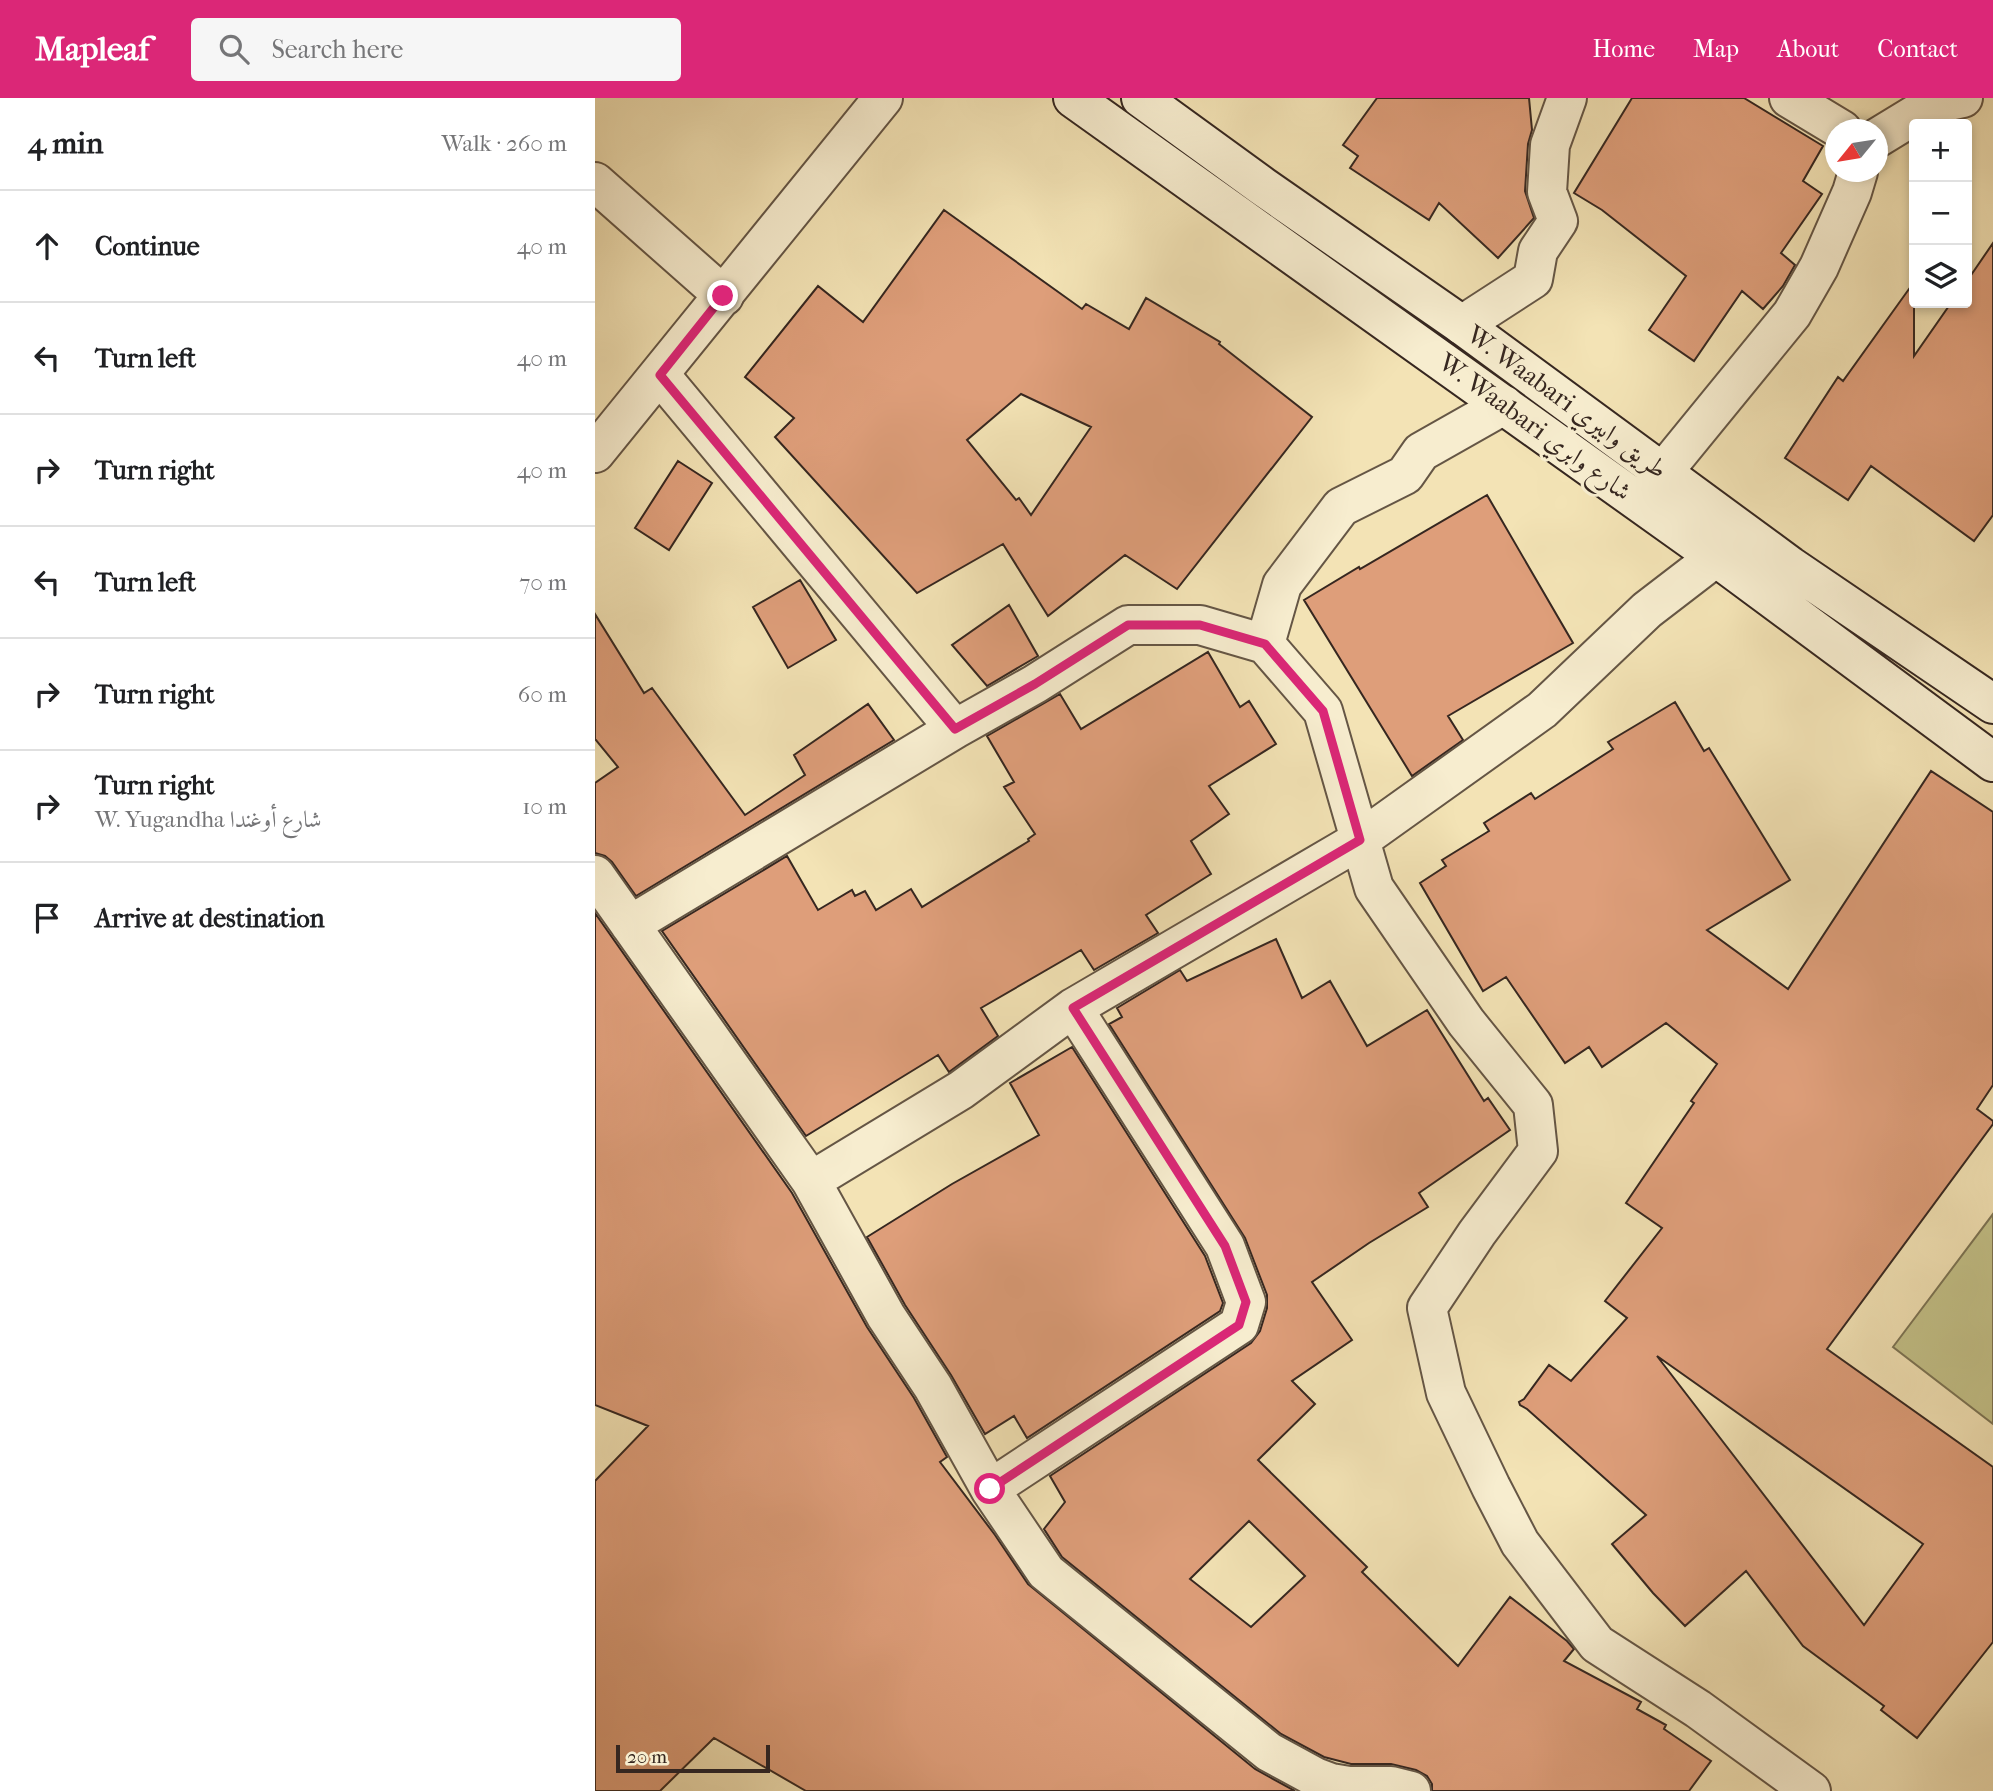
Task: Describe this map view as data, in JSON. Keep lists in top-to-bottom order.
{
  "streets": {
    "street": ["W. Waabari طريق وابيري", "W. Waabari شارع وابري"]
  },
  "scale_bar": "20 m",
  "north": "bottom left",
  "page": {
    "header": "Mapleaf",
    "search": "Search here",
    "nav": [
      "Home",
      "Map",
      "About",
      "Contact"
    ],
    "heading": ["4 min", "Walk · 260 m"],
    "map_buttons": ["+", "−"],
    "list": [
      ["Continue", "40 m"],
      ["Turn left", "40 m"],
      ["Turn right", "40 m"],
      ["Turn left", "70 m"],
      ["Turn right", "60 m"],
      ["Turn right", "W. Yugandha شارع أوغندا", "10 m"],
      "Arrive at destination"
    ],
    "scale": "20 m"
  }
}
